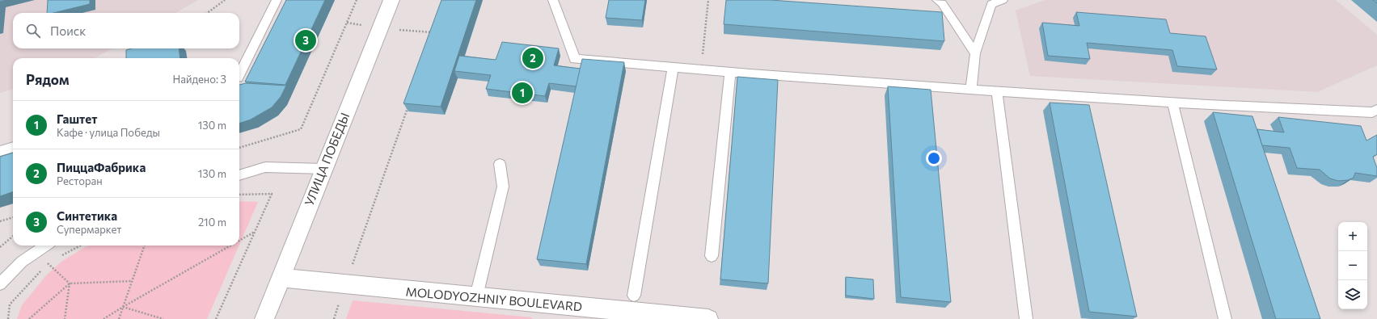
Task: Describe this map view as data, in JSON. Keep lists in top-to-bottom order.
{
  "streets": {
    "main road": ["УЛИЦА ПОБЕДЫ", "MOLODYOZHNIY BOULEVARD"]
  },
  "crossings": [
    ["УЛИЦА ПОБЕДЫ", "MOLODYOZHNIY BOULEVARD"]
  ],
  "page": {
    "search": "Поиск",
    "pins": ["3", "2", "1"],
    "heading": ["Рядом", "Найдено: 3"],
    "list": [
      {
        "mark": "1",
        "name": "Гаштет",
        "note": "Кафе · улица Победы",
        "value": "130 m"
      },
      {
        "mark": "2",
        "name": "ПиццаФабрика",
        "note": "Ресторан",
        "value": "130 m"
      },
      {
        "mark": "3",
        "name": "Синтетика",
        "note": "Супермаркет",
        "value": "210 m"
      }
    ],
    "map_buttons": ["+", "−"]
  }
}
